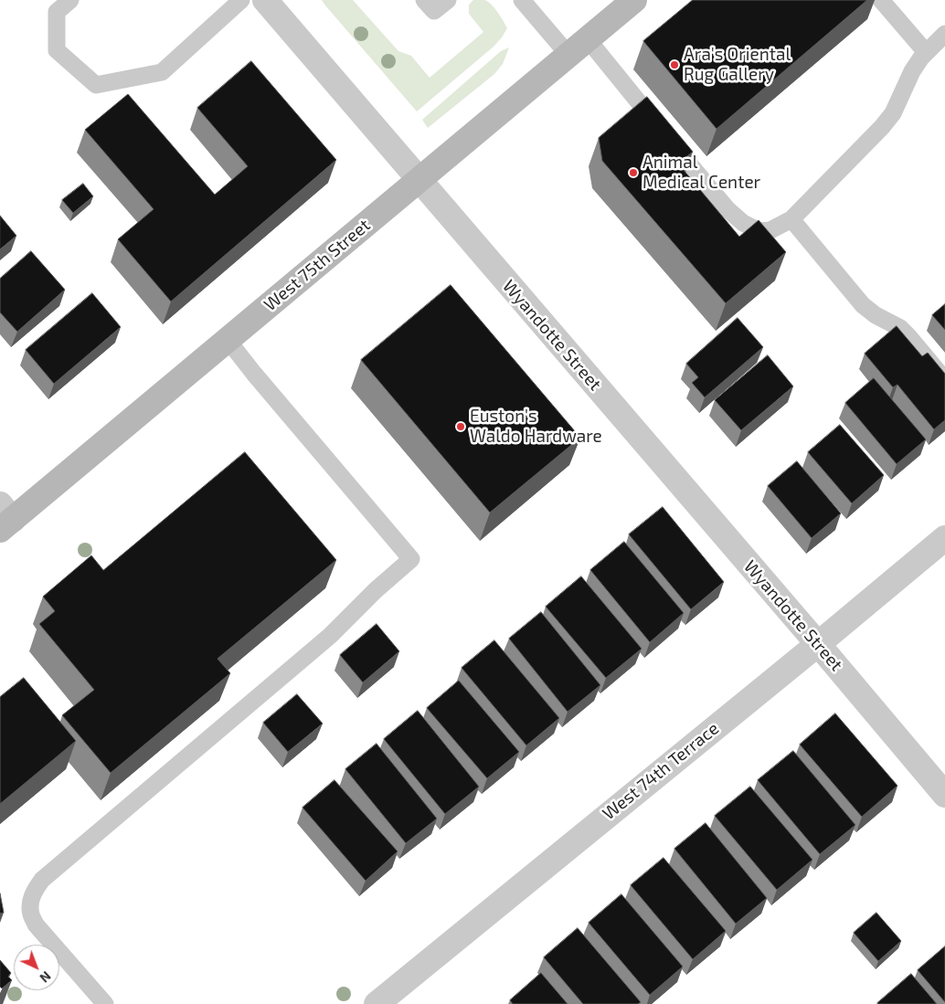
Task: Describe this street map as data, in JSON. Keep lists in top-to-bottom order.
{
  "streets": {
    "main road": ["West 75th Street"],
    "street": ["Wyandotte Street", "West 74th Terrace"]
  },
  "crossings": [
    ["West 75th Street", "Wyandotte Street"],
    ["Wyandotte Street", "West 74th Terrace"]
  ],
  "places": ["Ara's Oriental Rug Gallery", "Animal Medical Center", "Euston's Waldo Hardware"],
  "north": "bottom right"
}
